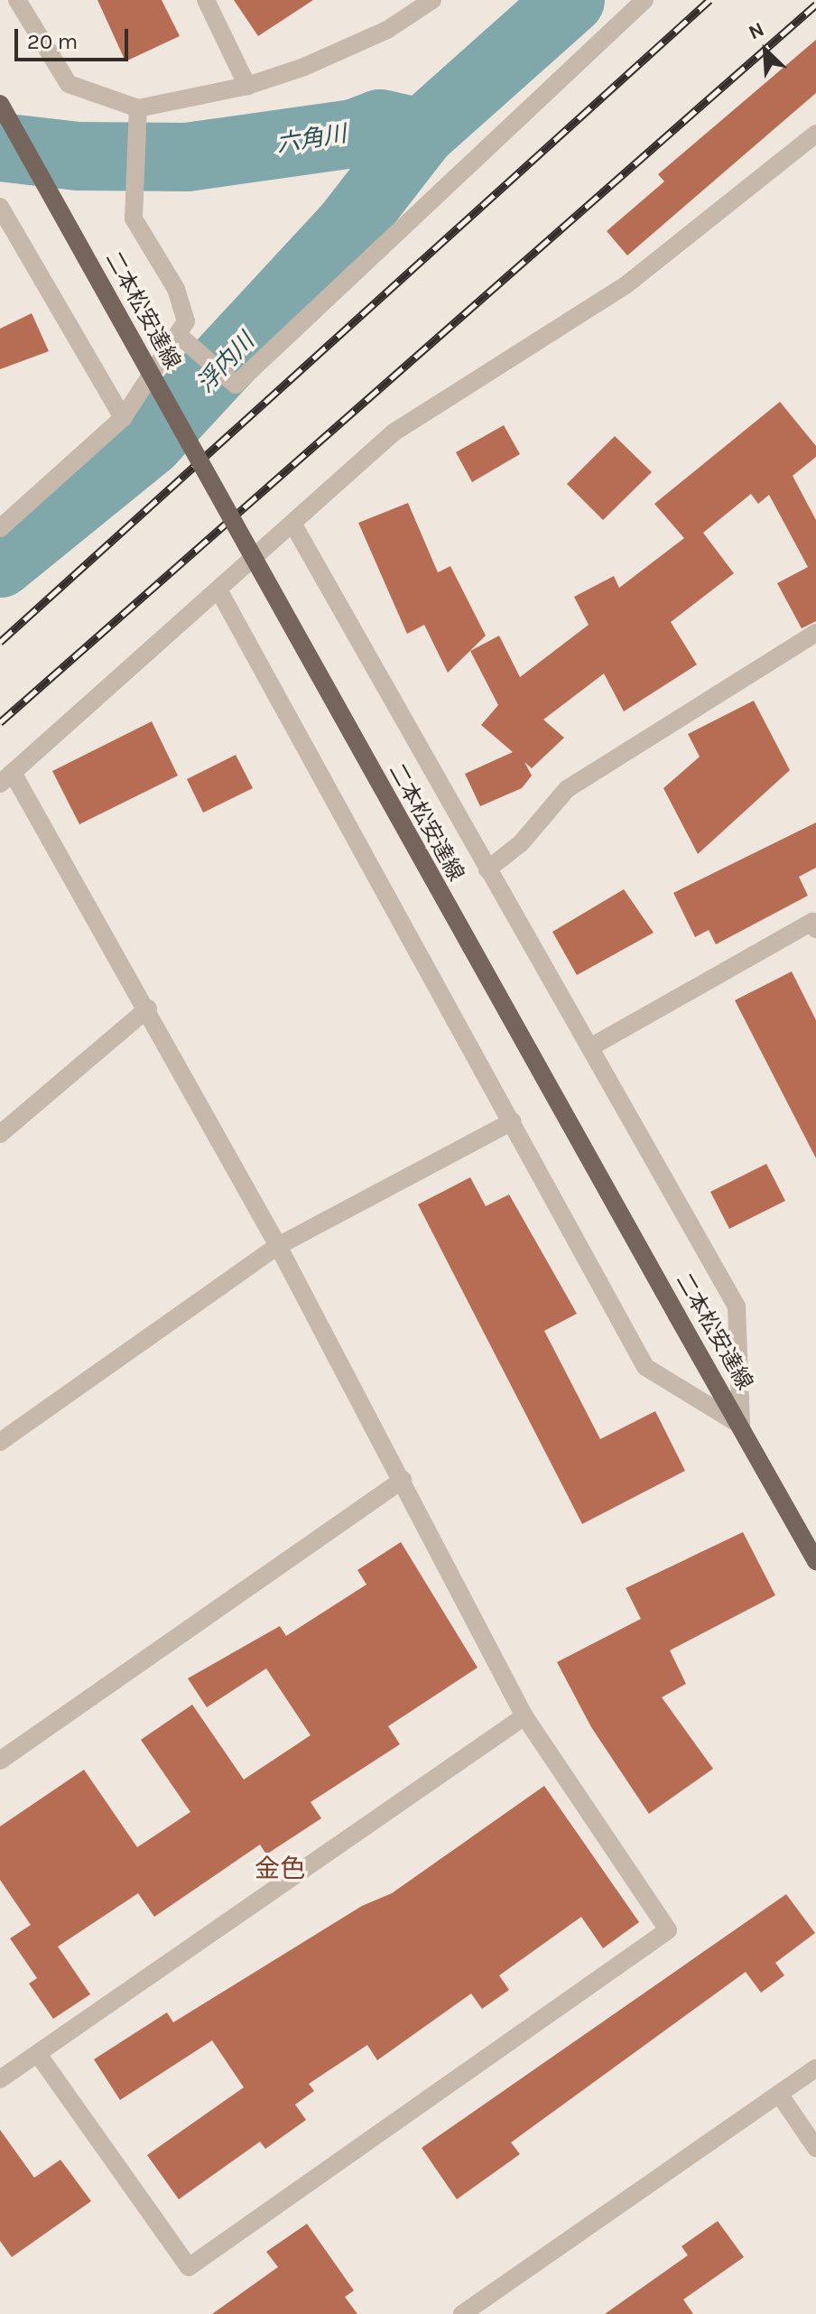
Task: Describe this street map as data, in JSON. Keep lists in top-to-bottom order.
{
  "streets": {
    "main road": ["二本松安達線"]
  },
  "districts": ["金色"],
  "water": ["六角川", "浮内川"],
  "scale_bar": "20 m",
  "north": "top left"
}
